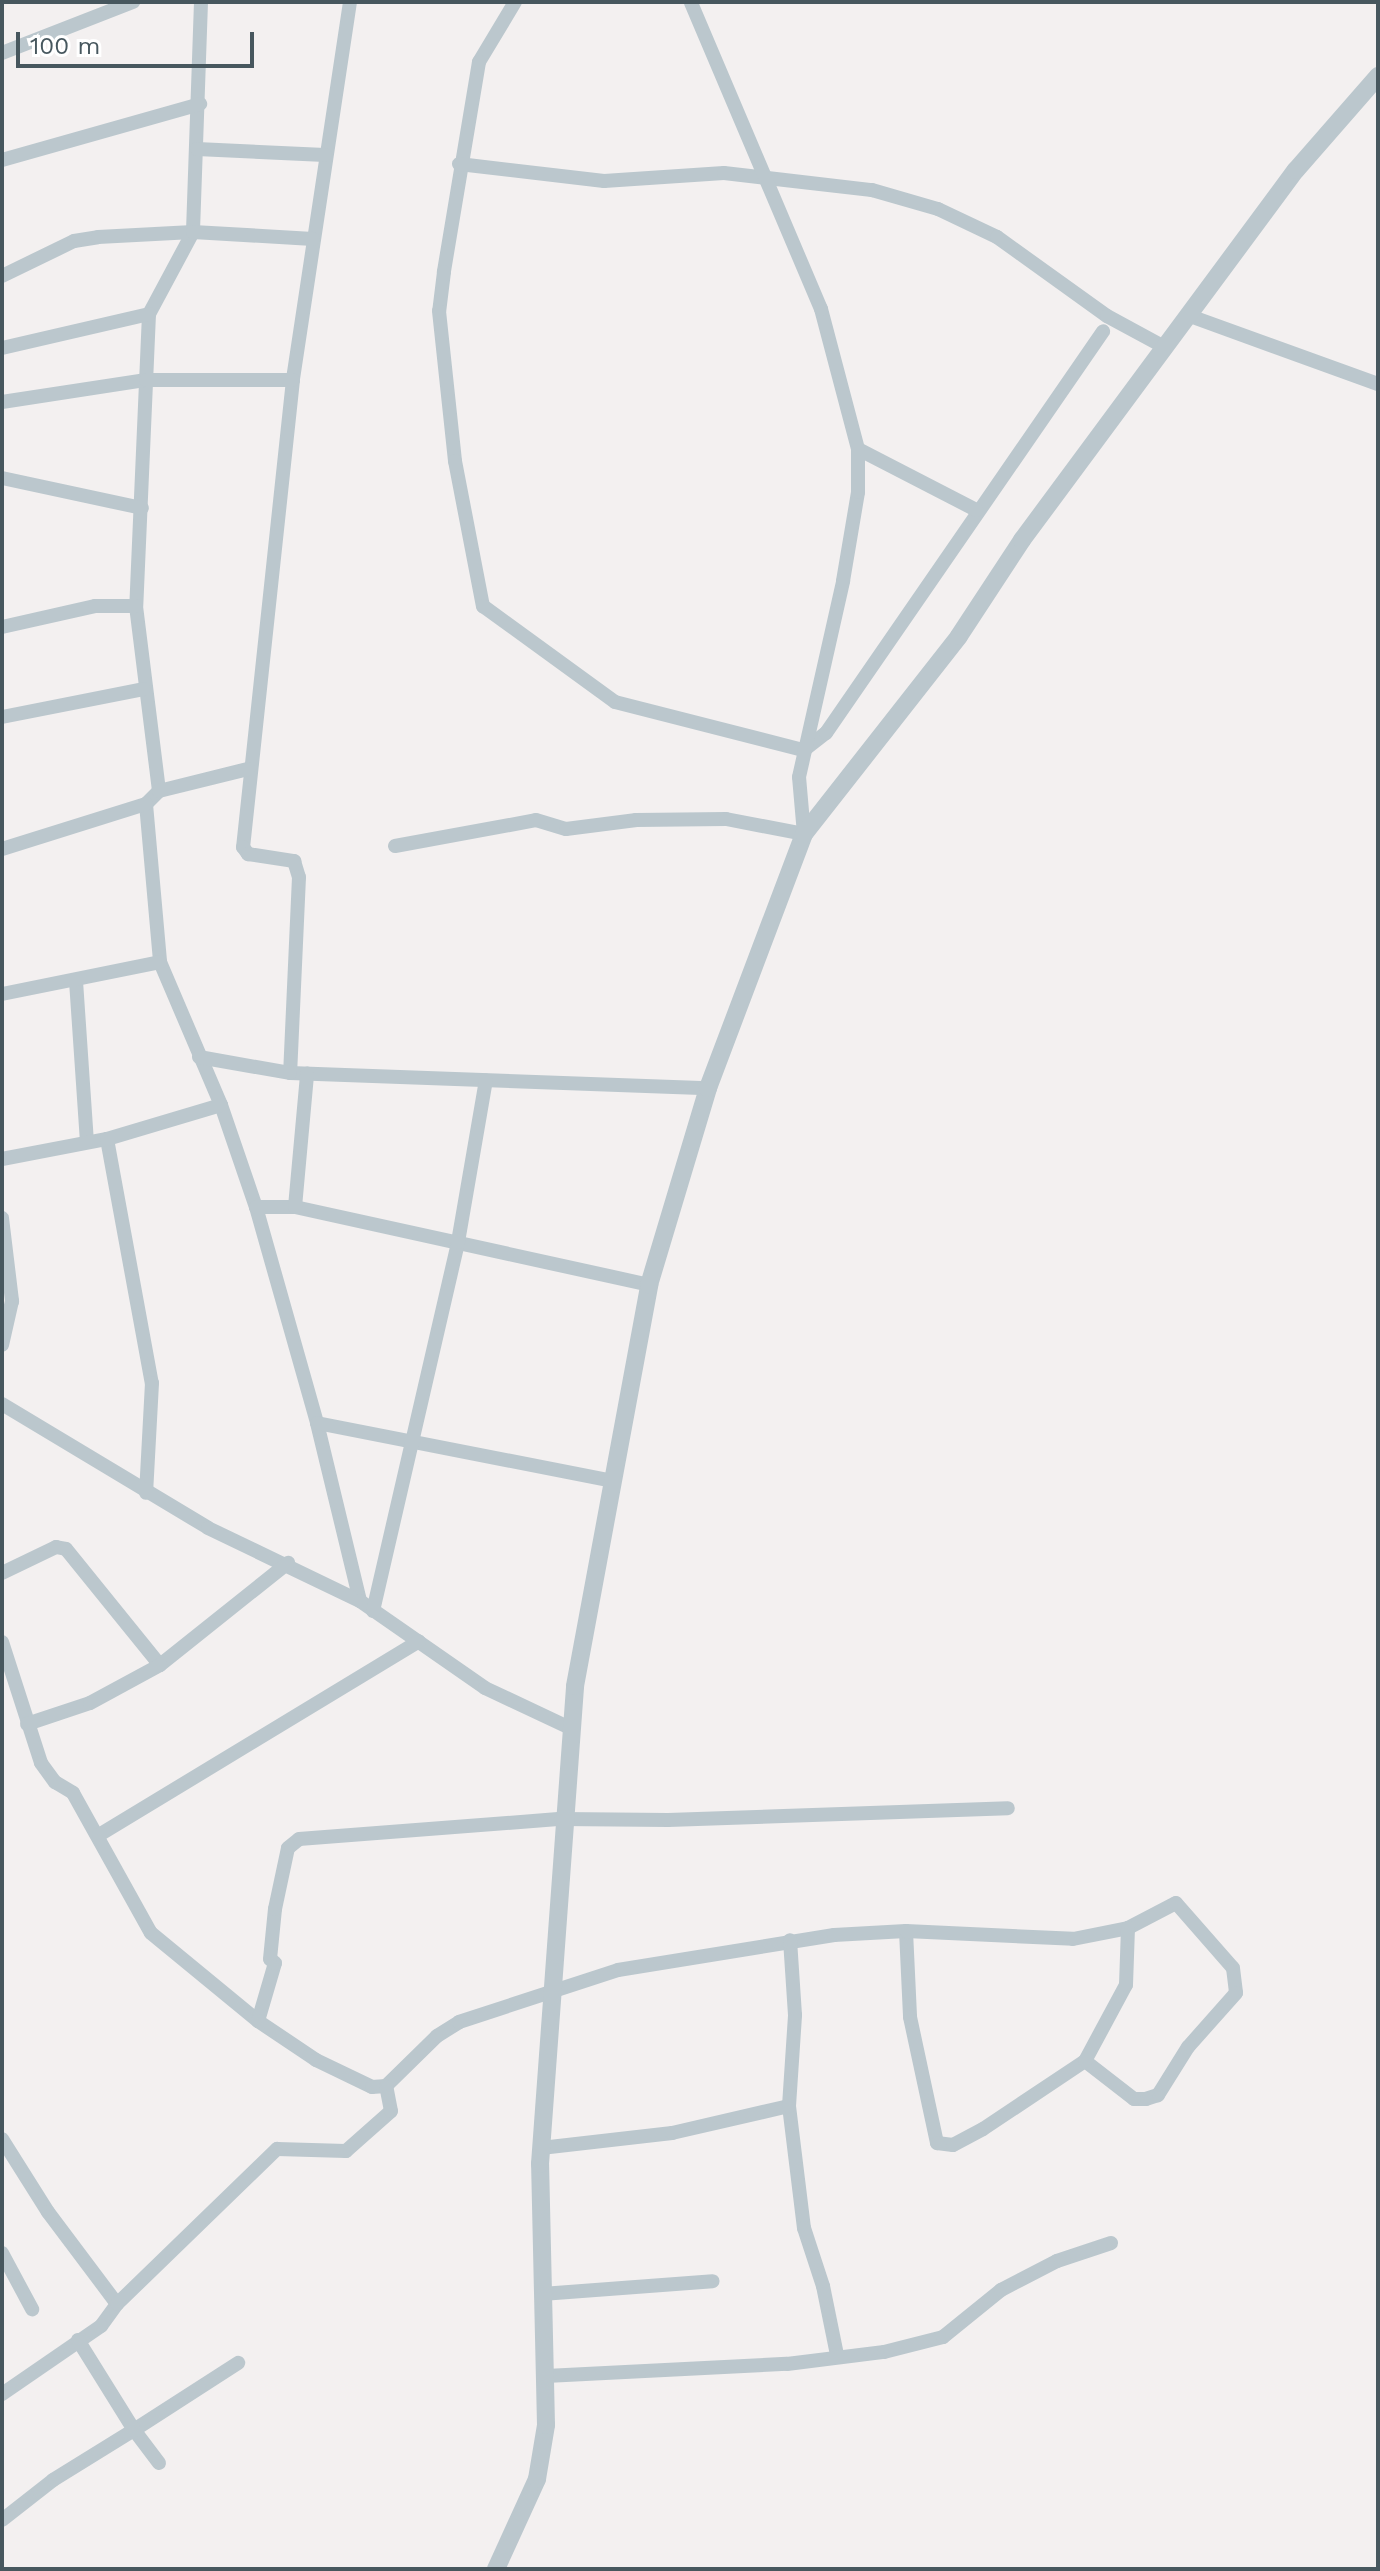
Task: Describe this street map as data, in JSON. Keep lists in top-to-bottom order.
{
  "scale_bar": "100 m"
}
